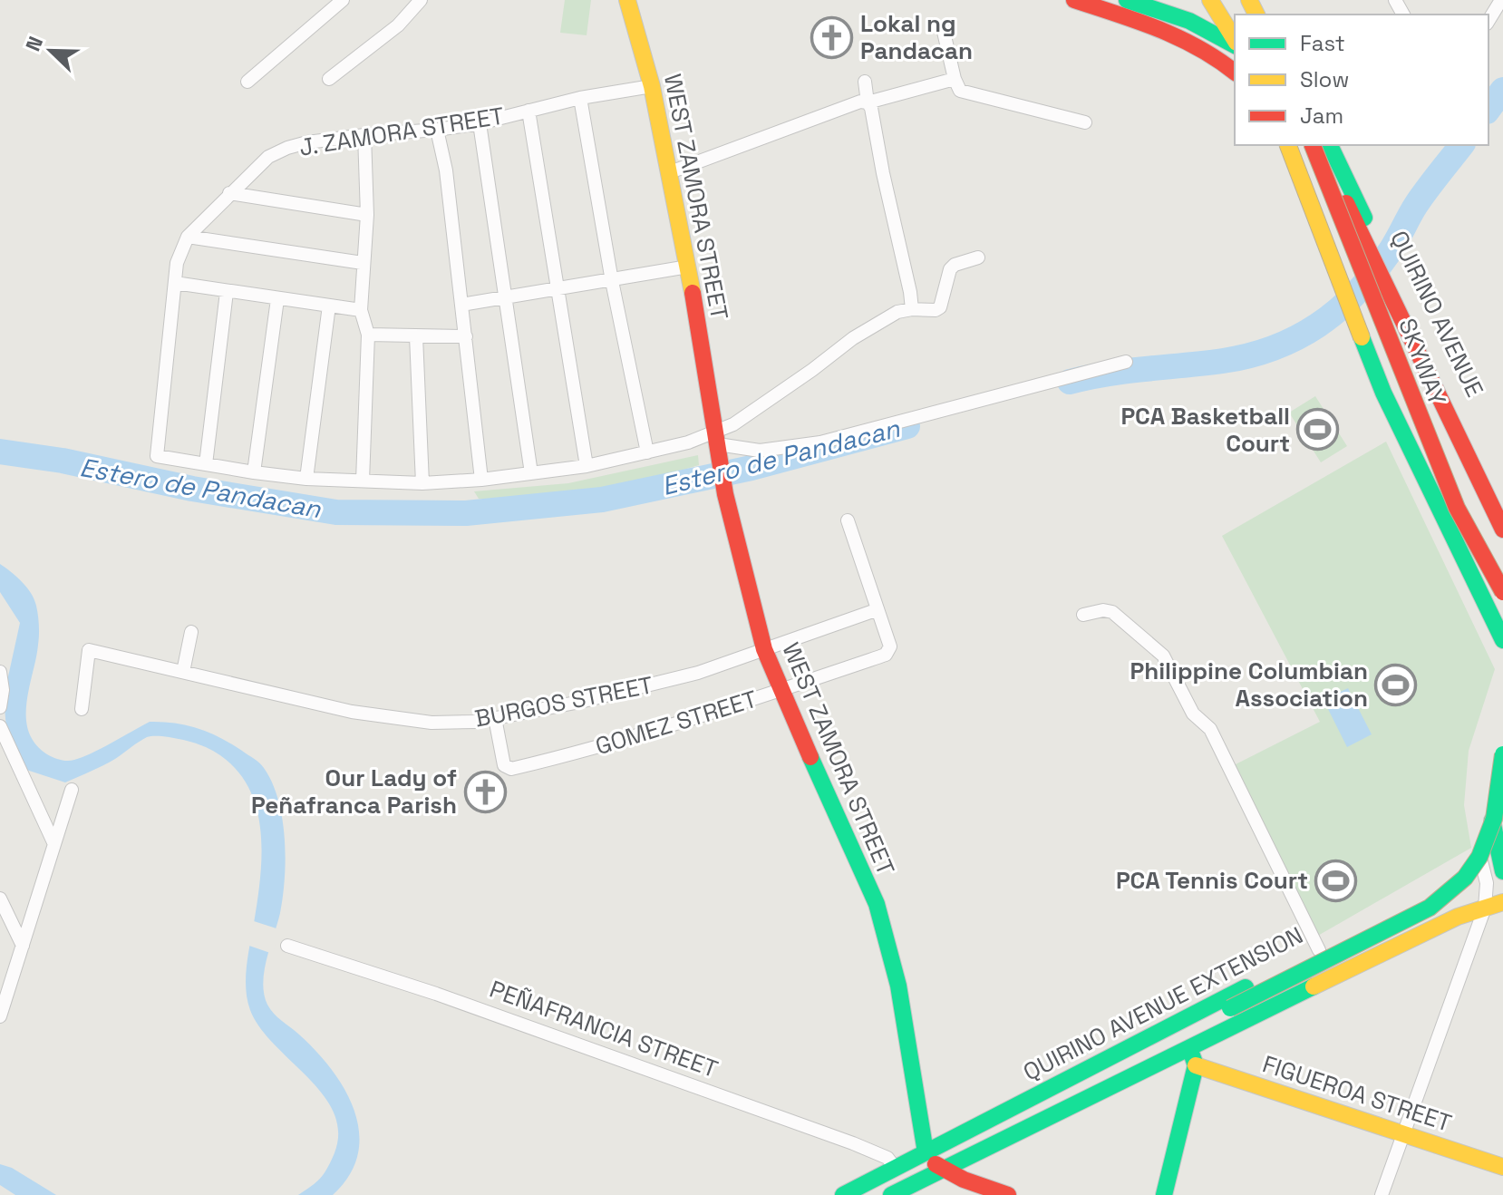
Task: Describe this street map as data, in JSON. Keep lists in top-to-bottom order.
{
  "streets": {
    "main road": [
      "WEST ZAMORA STREET",
      "QUIRINO AVENUE",
      "SKYWAY",
      "QUIRINO AVENUE EXTENSION",
      "FIGUEROA STREET"
    ],
    "street": [
      "J. ZAMORA STREET",
      "BURGOS STREET",
      "GOMEZ STREET",
      "PEÑAFRANCIA STREET"
    ]
  },
  "crossings": [
    ["J. ZAMORA STREET", "WEST ZAMORA STREET"],
    ["WEST ZAMORA STREET", "BURGOS STREET"],
    ["WEST ZAMORA STREET", "GOMEZ STREET"],
    ["WEST ZAMORA STREET", "QUIRINO AVENUE EXTENSION"],
    ["QUIRINO AVENUE", "SKYWAY"],
    ["BURGOS STREET", "GOMEZ STREET"],
    ["QUIRINO AVENUE EXTENSION", "PEÑAFRANCIA STREET"]
  ],
  "water": ["Estero de Pandacan"],
  "places": {
    "church": ["Lokal ng Pandacan", "Our Lady of Peñafranca Parish"],
    "sports": ["PCA Basketball Court", "Philippine Columbian Association", "PCA Tennis Court"]
  },
  "legend": ["Fast", "Slow", "Jam"],
  "north": "top left"
}
